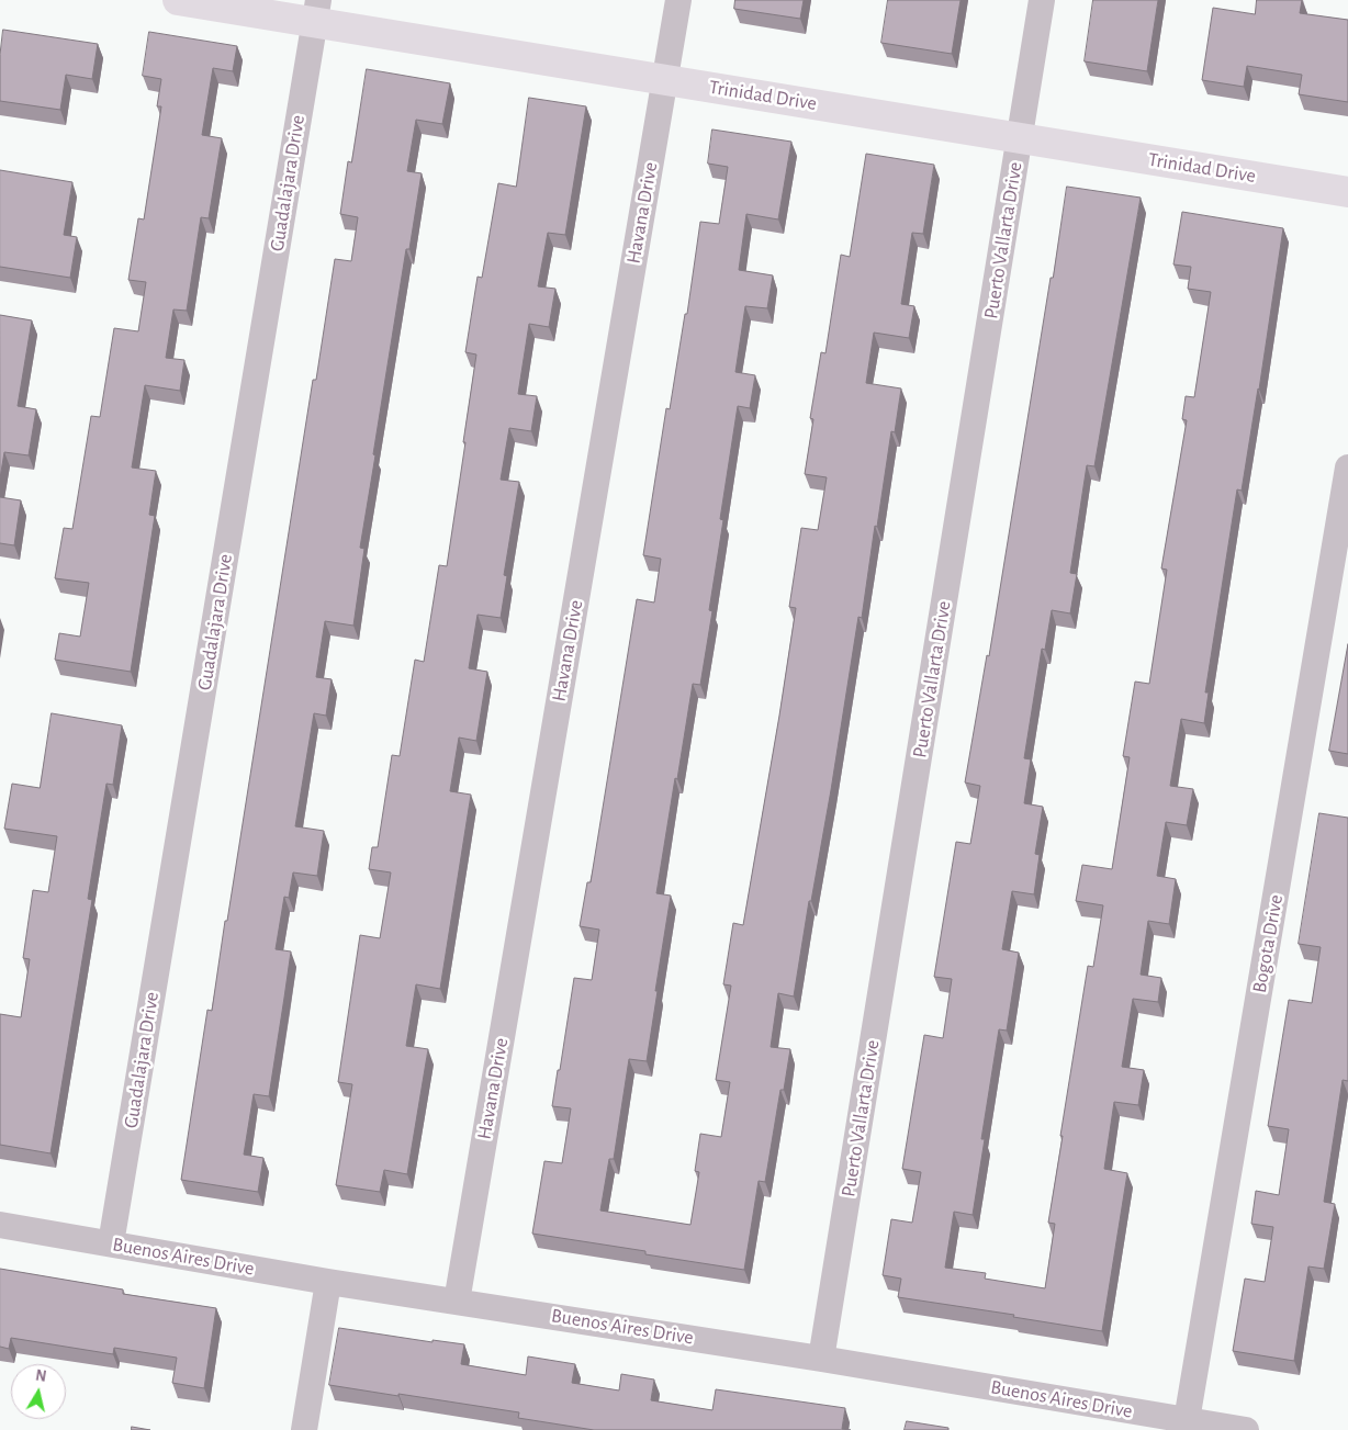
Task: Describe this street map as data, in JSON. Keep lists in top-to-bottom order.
{
  "streets": {
    "street": [
      "Trinidad Drive",
      "Guadalajara Drive",
      "Havana Drive",
      "Puerto Vallarta Drive",
      "Bogota Drive",
      "Buenos Aires Drive"
    ]
  },
  "crossings": [
    ["Trinidad Drive", "Guadalajara Drive"],
    ["Trinidad Drive", "Havana Drive"],
    ["Trinidad Drive", "Puerto Vallarta Drive"],
    ["Guadalajara Drive", "Buenos Aires Drive"],
    ["Havana Drive", "Buenos Aires Drive"],
    ["Puerto Vallarta Drive", "Buenos Aires Drive"],
    ["Bogota Drive", "Buenos Aires Drive"]
  ],
  "north": "top"
}
